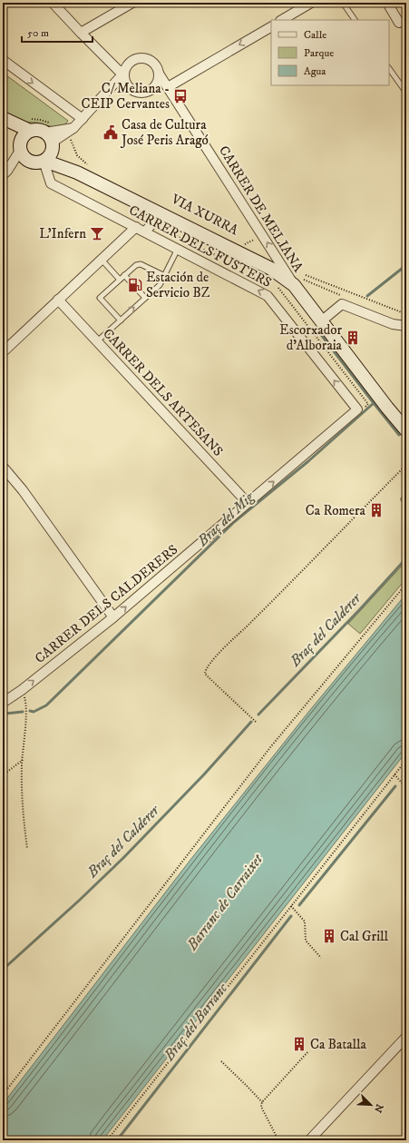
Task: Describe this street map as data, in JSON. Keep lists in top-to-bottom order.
{
  "streets": {
    "street": [
      "CARRER DE MELIANA",
      "CARRER DELS FUSTERS",
      "CARRER DELS ARTESANS",
      "CARRER DELS CALDERERS"
    ],
    "path": ["VIA XURRA"]
  },
  "crossings": [
    ["CARRER DE MELIANA", "VIA XURRA"],
    ["CARRER DELS FUSTERS", "CARRER DELS CALDERERS"],
    ["CARRER DELS ARTESANS", "CARRER DELS CALDERERS"]
  ],
  "one_way": ["CARRER DELS FUSTERS", "CARRER DELS CALDERERS"],
  "water": [
    "Braç del Mig",
    "Braç del Calderer",
    "Barranc de Carraixet",
    "Braç del Barranc"
  ],
  "places": {
    "bus stop": ["C/ Meliana - CEIP Cervantes"],
    "public building": ["Casa de Cultura José Peris Aragó"],
    "bar": ["L'Infern"],
    "fuel station": ["Estación de Servicio BZ"],
    "building": [
      "Escorxador d'Alboraia",
      "Ca Romera",
      "Cal Grill",
      "Ca Batalla"
    ]
  },
  "legend": ["Calle", "Parque", "Agua"],
  "scale_bar": "50 m",
  "north": "bottom right"
}
